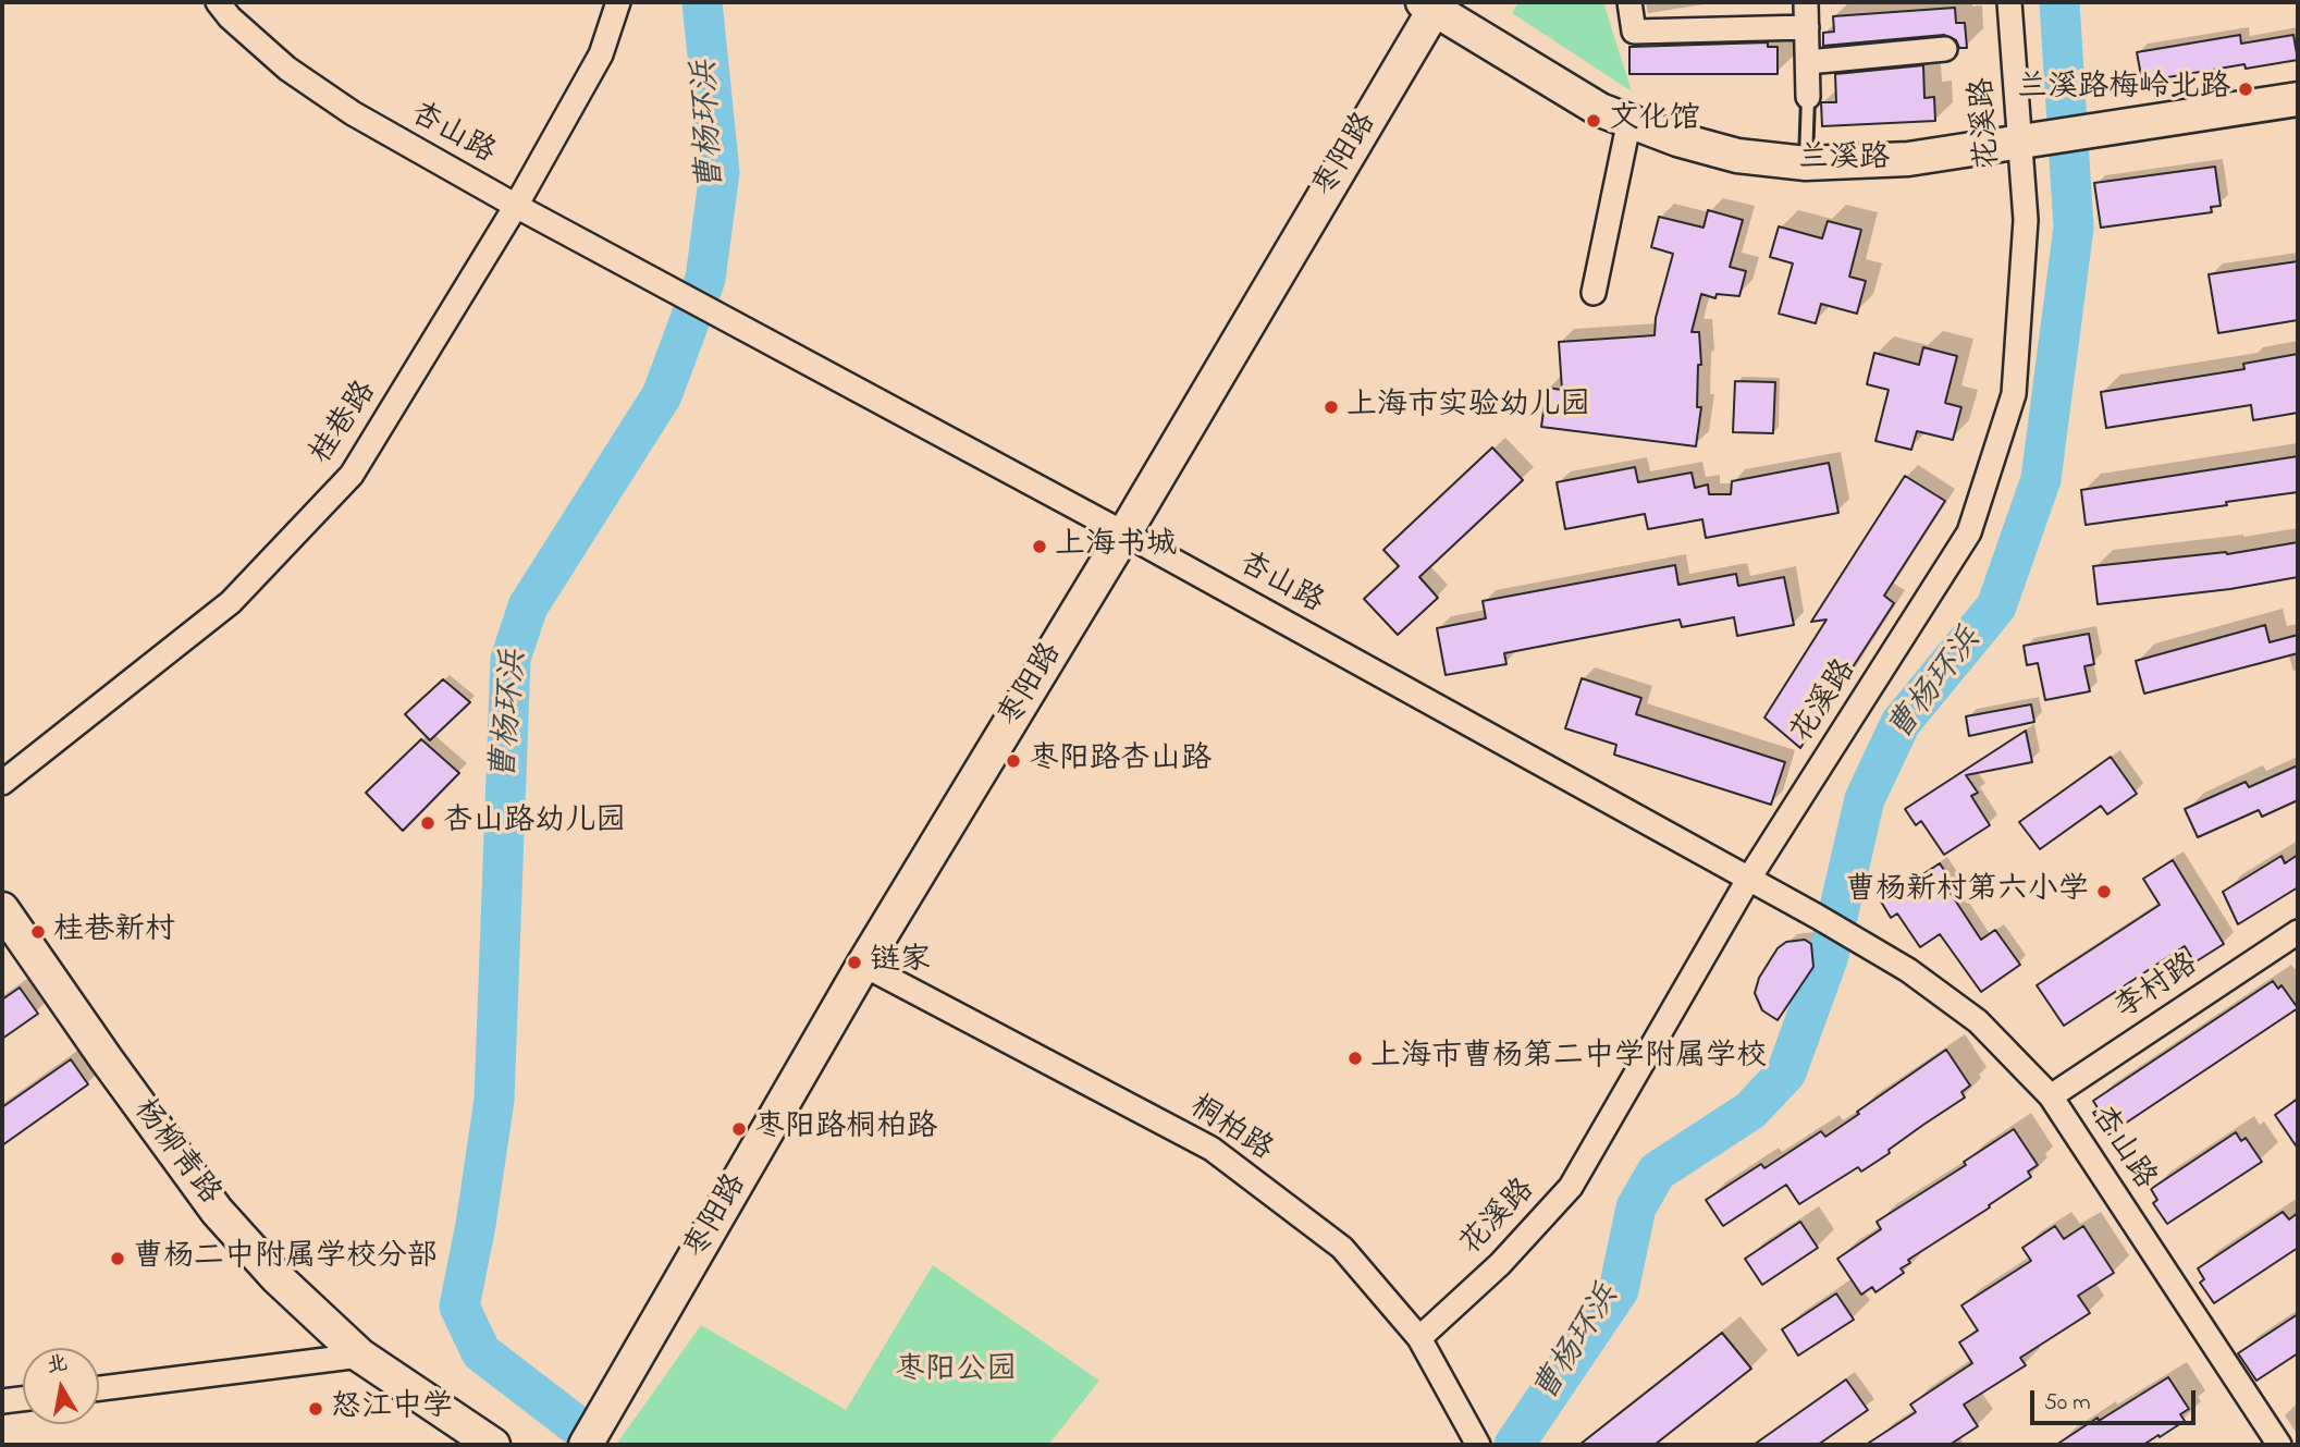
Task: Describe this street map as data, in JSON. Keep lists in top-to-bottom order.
{
  "streets": {
    "street": [
      "花溪路",
      "杏山路",
      "枣阳路",
      "兰溪路",
      "桂巷路",
      "李村路",
      "桐柏路",
      "杨柳青路"
    ]
  },
  "crossings": [
    ["花溪路", "杏山路"],
    ["花溪路", "兰溪路"],
    ["花溪路", "桐柏路"],
    ["杏山路", "枣阳路"],
    ["杏山路", "桂巷路"],
    ["杏山路", "李村路"],
    ["枣阳路", "兰溪路"],
    ["枣阳路", "桐柏路"]
  ],
  "water": ["曹杨环浜"],
  "parks": ["枣阳公园"],
  "places": [
    "兰溪路梅岭北路",
    "文化馆",
    "上海市实验幼儿园",
    "上海书城",
    "枣阳路杏山路",
    "杏山路幼儿园",
    "曹杨新村第六小学",
    "桂巷新村",
    "链家",
    "上海市曹杨第二中学附属学校",
    "枣阳路桐柏路",
    "曹杨二中附属学校分部",
    "怒江中学"
  ],
  "scale_bar": "50 m",
  "north": "top"
}
